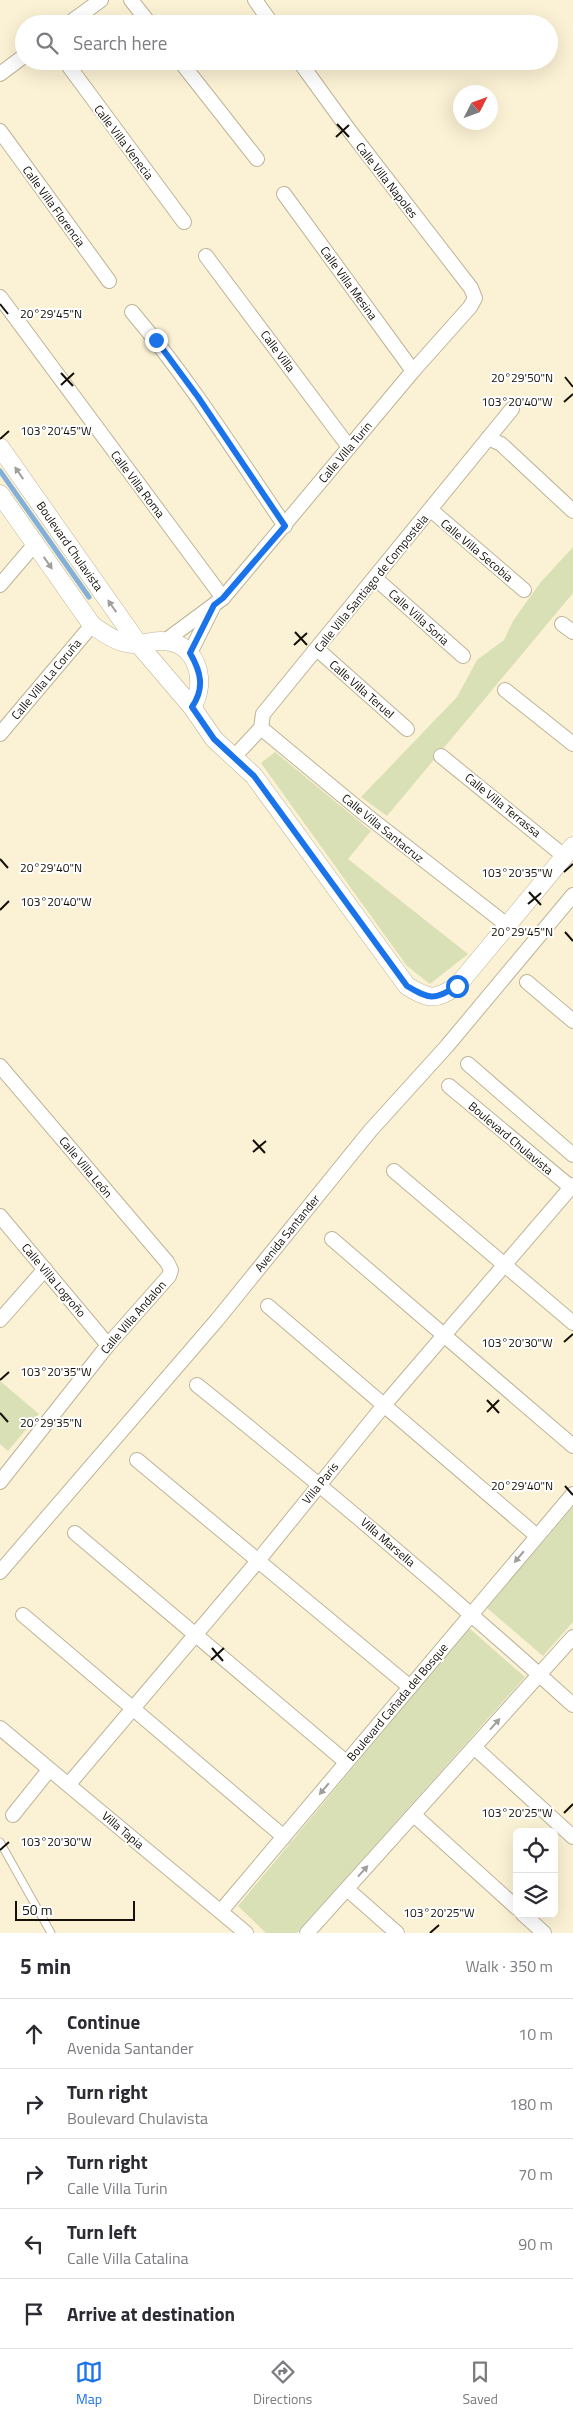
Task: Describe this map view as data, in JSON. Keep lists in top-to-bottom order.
{
  "streets": {
    "street": [
      "Calle Villa Venecia",
      "Calle Villa Napoles",
      "Calle Villa Florencia",
      "Calle Villa Mesina",
      "Calle Villa",
      "Calle Villa Turin",
      "Calle Villa Roma",
      "Boulevard Chulavista",
      "Calle Villa Secobia",
      "Calle Villa Santiago de Compostela",
      "Calle Villa Soria",
      "Calle Villa La Coruña",
      "Calle Villa Teruel",
      "Calle Villa Terrassa",
      "Calle Villa Santacruz",
      "Calle Villa León",
      "Avenida Santander",
      "Calle Villa Logroño",
      "Calle Villa Andalon",
      "Villa Paris",
      "Villa Marsella",
      "Boulevard Cañada del Bosque",
      "Villa Tapia"
    ]
  },
  "crossings": [
    ["Calle Villa Napoles", "Calle Villa Turin"],
    ["Calle Villa Mesina", "Calle Villa Turin"],
    ["Calle Villa", "Calle Villa Turin"],
    ["Calle Villa Turin", "Calle Villa Roma"],
    ["Boulevard Chulavista", "Calle Villa Santiago de Compostela"],
    ["Boulevard Chulavista", "Calle Villa Santacruz"],
    ["Boulevard Chulavista", "Villa Paris"],
    ["Calle Villa Secobia", "Calle Villa Santiago de Compostela"],
    ["Calle Villa Santiago de Compostela", "Calle Villa Soria"],
    ["Calle Villa Santiago de Compostela", "Calle Villa Teruel"],
    ["Calle Villa Santiago de Compostela", "Calle Villa Santacruz"],
    ["Calle Villa León", "Calle Villa Andalon"],
    ["Calle Villa Logroño", "Calle Villa Andalon"],
    ["Villa Paris", "Villa Marsella"],
    ["Villa Paris", "Villa Tapia"],
    ["Villa Marsella", "Boulevard Cañada del Bosque"],
    ["Boulevard Cañada del Bosque", "Villa Tapia"]
  ],
  "scale_bar": "50 m",
  "north": "top right",
  "page": {
    "search": "Search here",
    "scale": "50 m",
    "heading": ["5 min", "Walk · 350 m"],
    "list": [
      ["Continue", "Avenida Santander", "10 m"],
      ["Turn right", "Boulevard Chulavista", "180 m"],
      ["Turn right", "Calle Villa Turin", "70 m"],
      ["Turn left", "Calle Villa Catalina", "90 m"],
      "Arrive at destination"
    ],
    "nav": ["Map", "Directions", "Saved"]
  },
  "coordinates": [
    "20°29'45\"N",
    "20°29'50\"N",
    "103°20'40\"W",
    "103°20'45\"W",
    "20°29'40\"N",
    "103°20'35\"W",
    "103°20'30\"W",
    "20°29'35\"N",
    "103°20'25\"W"
  ]
}
